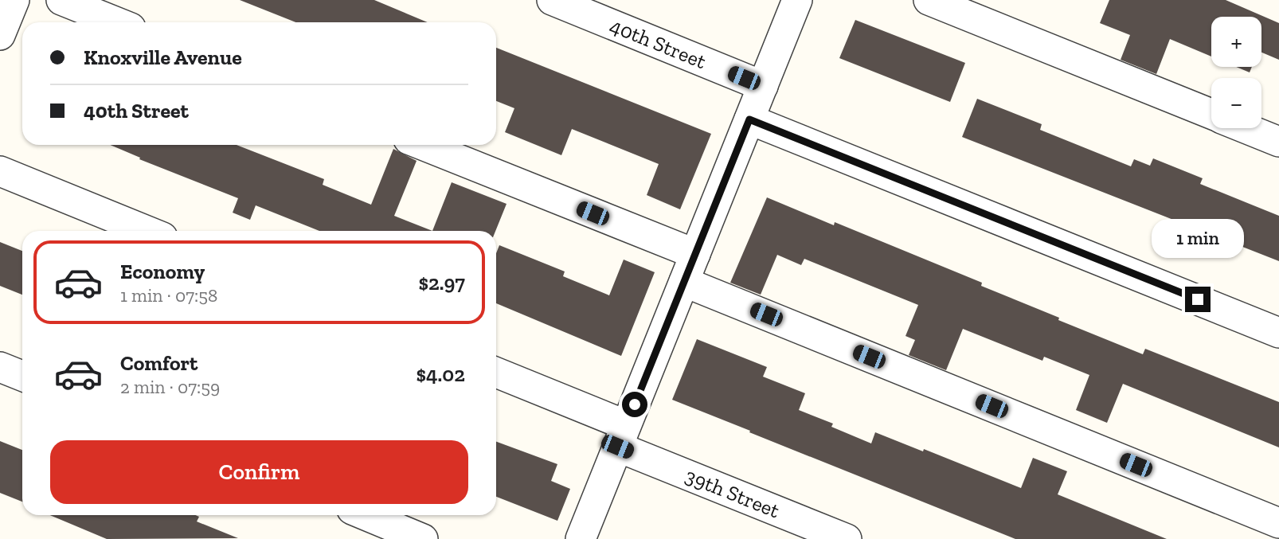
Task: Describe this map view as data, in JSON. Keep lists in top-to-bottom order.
{
  "streets": {
    "street": ["40th Street", "39th Street"]
  },
  "page": {
    "map_buttons": ["+", "−"],
    "banner": ["Knoxville Avenue", "40th Street"],
    "bubble": "1 min",
    "list": [
      {
        "name": "Economy",
        "note": "1 min · 07:58",
        "value": "$2.97"
      },
      {
        "name": "Comfort",
        "note": "2 min · 07:59",
        "value": "$4.02"
      }
    ],
    "buttons": "Confirm"
  }
}
